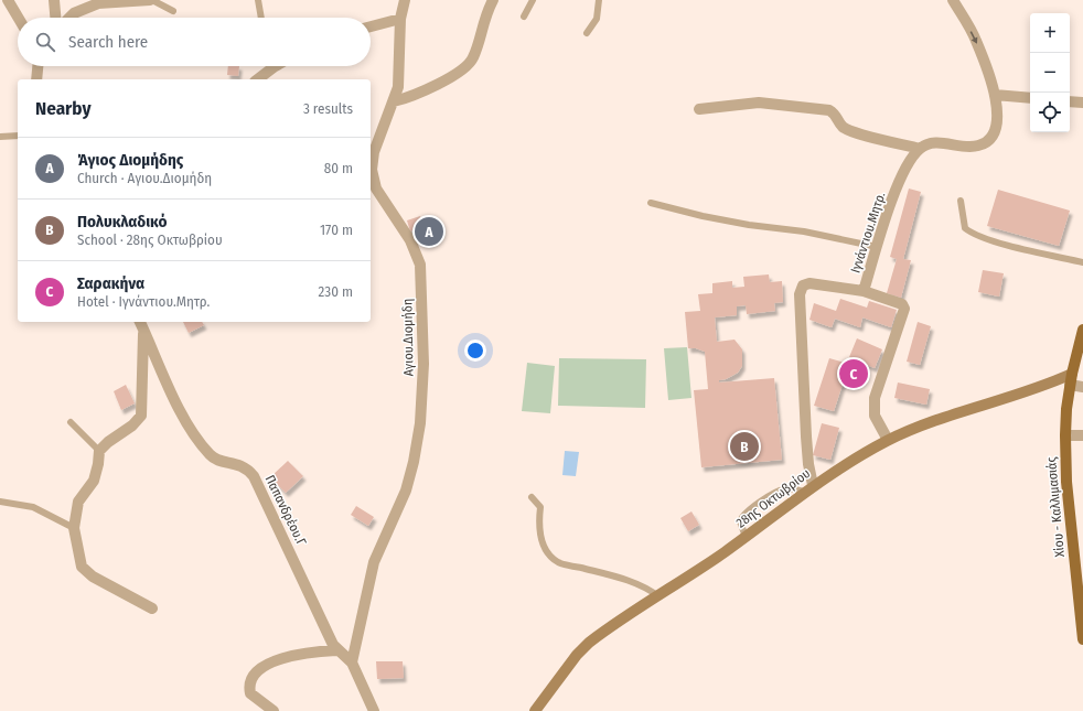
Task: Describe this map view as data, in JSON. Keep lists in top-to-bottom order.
{
  "streets": {
    "main road": ["28ης Οκτωβρίου", "Χίου - Καλλιμασιάς"],
    "street": ["Ιγνάντιου.Μητρ.", "Αγιου.Διομήδη", "Παπανδρέου.Γ"]
  },
  "crossings": [
    ["Ιγνάντιου.Μητρ.", "28ης Οκτωβρίου"],
    ["Αγιου.Διομήδη", "Παπανδρέου.Γ"],
    ["28ης Οκτωβρίου", "Χίου - Καλλιμασιάς"]
  ],
  "page": {
    "map_buttons": ["+", "−"],
    "search": "Search here",
    "heading": ["Nearby", "3 results"],
    "list": [
      {
        "mark": "A",
        "name": "Άγιος Διομήδης",
        "note": "Church · Αγιου.Διομήδη",
        "value": "80 m"
      },
      {
        "mark": "B",
        "name": "Πολυκλαδικό",
        "note": "School · 28ης Οκτωβρίου",
        "value": "170 m"
      },
      {
        "mark": "C",
        "name": "Σαρακήνα",
        "note": "Hotel · Ιγνάντιου.Μητρ.",
        "value": "230 m"
      }
    ],
    "pins": ["A", "C", "B"]
  }
}
